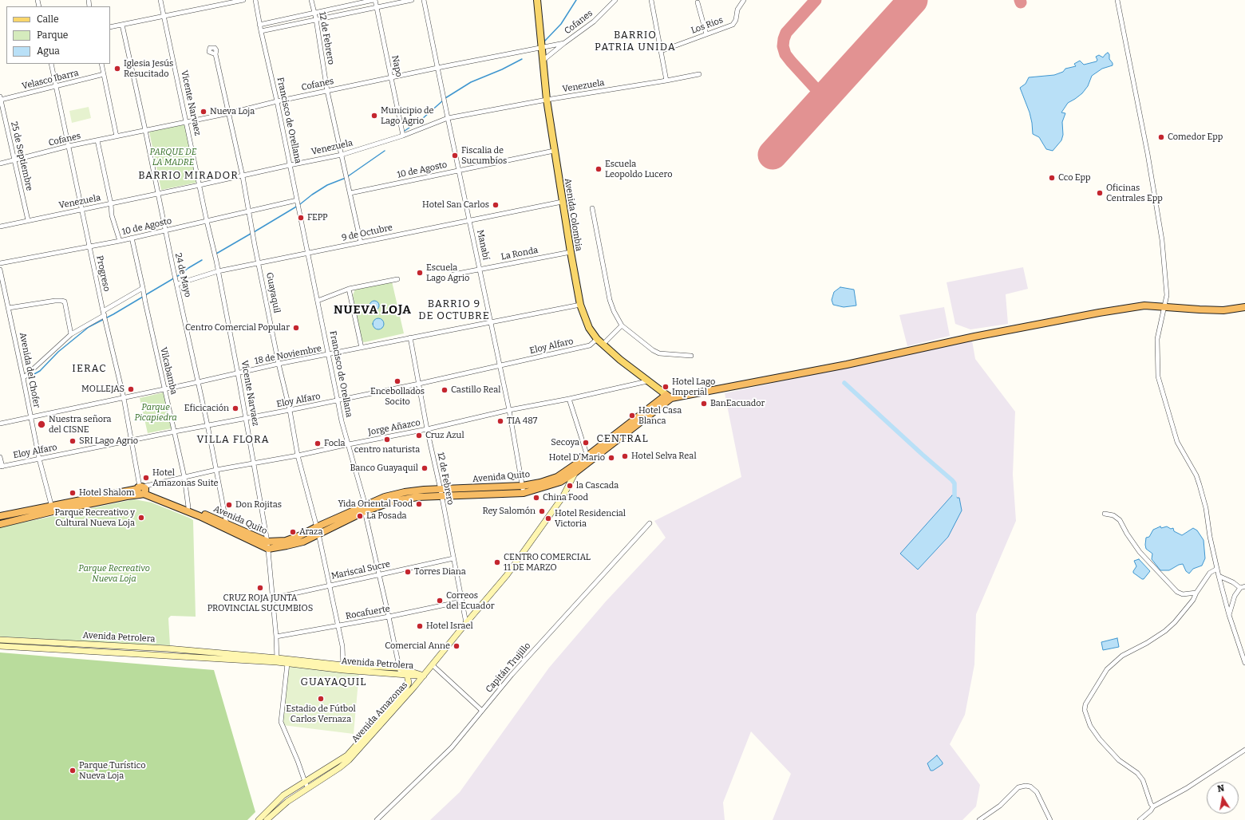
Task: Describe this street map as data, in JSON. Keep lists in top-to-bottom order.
{
  "streets": {
    "highway": ["Avenida Quito"],
    "main road": ["Avenida Colombia", "Avenida Petrolera", "Avenida Amazonas"],
    "street": [
      "Cofanes",
      "Los Rios",
      "12 de Febrero",
      "Napo",
      "Velasco Ibarra",
      "Venezuela",
      "Vicente Narvaez",
      "Francisco de Orellana",
      "25 de Septiembre",
      "10 de Agosto",
      "9 de Octubre",
      "Manabí",
      "La Ronda",
      "Progreso",
      "24 de Mayo",
      "Guayaquil",
      "Eloy Alfaro",
      "18 de Noviembre",
      "Avenida del Chofer",
      "Vilcabamba",
      "Jorge Añazco",
      "Mariscal Sucre",
      "Rocafuerte",
      "Capitán Trujillo"
    ]
  },
  "crossings": [
    ["Cofanes", "12 de Febrero"],
    ["Cofanes", "Napo"],
    ["Cofanes", "Vicente Narvaez"],
    ["Cofanes", "Francisco de Orellana"],
    ["Cofanes", "25 de Septiembre"],
    ["Cofanes", "Avenida Colombia"],
    ["Cofanes", "Manabí"],
    ["Cofanes", "Progreso"],
    ["Cofanes", "24 de Mayo"],
    ["Cofanes", "Guayaquil"],
    ["12 de Febrero", "Venezuela"],
    ["12 de Febrero", "10 de Agosto"],
    ["12 de Febrero", "Eloy Alfaro"],
    ["12 de Febrero", "18 de Noviembre"],
    ["12 de Febrero", "Jorge Añazco"],
    ["12 de Febrero", "Avenida Quito"],
    ["12 de Febrero", "Mariscal Sucre"],
    ["12 de Febrero", "Rocafuerte"],
    ["12 de Febrero", "Avenida Amazonas"],
    ["Napo", "Venezuela"],
    ["Velasco Ibarra", "25 de Septiembre"],
    ["Velasco Ibarra", "Progreso"],
    ["Venezuela", "Vicente Narvaez"],
    ["Venezuela", "Francisco de Orellana"],
    ["Venezuela", "25 de Septiembre"],
    ["Venezuela", "Avenida Colombia"],
    ["Venezuela", "Manabí"],
    ["Venezuela", "Progreso"],
    ["Venezuela", "24 de Mayo"],
    ["Venezuela", "Guayaquil"],
    ["Vicente Narvaez", "10 de Agosto"],
    ["Vicente Narvaez", "9 de Octubre"],
    ["Vicente Narvaez", "Eloy Alfaro"],
    ["Vicente Narvaez", "18 de Noviembre"],
    ["Vicente Narvaez", "Jorge Añazco"],
    ["Vicente Narvaez", "Avenida Quito"],
    ["Vicente Narvaez", "Mariscal Sucre"],
    ["Vicente Narvaez", "Rocafuerte"],
    ["Vicente Narvaez", "Avenida Petrolera"],
    ["Francisco de Orellana", "10 de Agosto"],
    ["Francisco de Orellana", "9 de Octubre"],
    ["Francisco de Orellana", "Eloy Alfaro"],
    ["Francisco de Orellana", "18 de Noviembre"],
    ["Francisco de Orellana", "Jorge Añazco"],
    ["Francisco de Orellana", "Avenida Quito"],
    ["Francisco de Orellana", "Mariscal Sucre"],
    ["Francisco de Orellana", "Rocafuerte"],
    ["Francisco de Orellana", "Avenida Petrolera"],
    ["10 de Agosto", "Avenida Colombia"],
    ["10 de Agosto", "Manabí"],
    ["10 de Agosto", "Progreso"],
    ["10 de Agosto", "24 de Mayo"],
    ["10 de Agosto", "Guayaquil"],
    ["10 de Agosto", "Vilcabamba"],
    ["Avenida Colombia", "9 de Octubre"],
    ["Avenida Colombia", "La Ronda"],
    ["Avenida Colombia", "Eloy Alfaro"],
    ["Avenida Colombia", "18 de Noviembre"],
    ["Avenida Colombia", "Jorge Añazco"],
    ["Avenida Colombia", "Avenida Quito"],
    ["9 de Octubre", "Manabí"],
    ["9 de Octubre", "24 de Mayo"],
    ["9 de Octubre", "Guayaquil"],
    ["Manabí", "La Ronda"],
    ["Manabí", "Eloy Alfaro"],
    ["Manabí", "18 de Noviembre"],
    ["Manabí", "Jorge Añazco"],
    ["Manabí", "Avenida Quito"],
    ["Progreso", "Eloy Alfaro"],
    ["Progreso", "18 de Noviembre"],
    ["Progreso", "Jorge Añazco"],
    ["Progreso", "Avenida Quito"],
    ["24 de Mayo", "Eloy Alfaro"],
    ["24 de Mayo", "18 de Noviembre"],
    ["24 de Mayo", "Jorge Añazco"],
    ["24 de Mayo", "Avenida Quito"],
    ["Guayaquil", "Eloy Alfaro"],
    ["Guayaquil", "18 de Noviembre"],
    ["Guayaquil", "Jorge Añazco"],
    ["Guayaquil", "Avenida Quito"],
    ["Guayaquil", "Mariscal Sucre"],
    ["Guayaquil", "Rocafuerte"],
    ["Guayaquil", "Avenida Petrolera"],
    ["Eloy Alfaro", "Avenida del Chofer"],
    ["Eloy Alfaro", "Vilcabamba"],
    ["18 de Noviembre", "Avenida del Chofer"],
    ["18 de Noviembre", "Vilcabamba"],
    ["Vilcabamba", "Jorge Añazco"],
    ["Vilcabamba", "Avenida Quito"],
    ["Jorge Añazco", "Avenida Quito"],
    ["Avenida Quito", "Avenida Amazonas"],
    ["Avenida Petrolera", "Avenida Amazonas"]
  ],
  "districts": [
    "BARRIO PATRIA UNIDA",
    "BARRIO MIRADOR",
    "BARRIO 9 DE OCTUBRE",
    "NUEVA LOJA",
    "IERAC",
    "CENTRAL",
    "VILLA FLORA",
    "GUAYAQUIL"
  ],
  "parks": ["PARQUE DE LA MADRE", "Parque Picapiedra", "Parque Recreativo Nueva Loja"],
  "places": [
    "Iglesia Jesús Resucitado",
    "Nueva Loja",
    "Municipio de Lago Agrio",
    "Comedor Epp",
    "Fiscalia de Sucumbíos",
    "Escuela Leopoldo Lucero",
    "Cco Epp",
    "Oficinas Centrales Epp",
    "Hotel San Carlos",
    "FEPP",
    "Escuela Lago Agrio",
    "Centro Comercial Popular",
    "Encebollados Socito",
    "Hotel Lago Imperial",
    "MOLLEJAS",
    "Castillo Real",
    "BanEacuador",
    "Eficicación",
    "Hotel Casa Blanca",
    "TIA 487",
    "Nuestra señora del CISNE",
    "Cruz Azul",
    "centro naturista",
    "SRI Lago Agrio",
    "Secoya",
    "Focla",
    "Hotel Selva Real",
    "Hotel D'Mario",
    "Banco Guayaquil",
    "Hotel Amazonas Suite",
    "la Cascada",
    "Hotel Shalom",
    "China Food",
    "Yida Oriental Food",
    "Don Rojitas",
    "Rey Salomón",
    "La Posada",
    "Parque Recreativo y Cultural Nueva Loja",
    "Hotel Residencial Victoria",
    "Araza",
    "CENTRO COMERCIAL 11 DE MARZO",
    "Torres Diana",
    "CRUZ ROJA JUNTA PROVINCIAL SUCUMBIOS",
    "Correos del Ecuador",
    "Hotel Israel",
    "Comercial Anne",
    "Estadio de Fútbol Carlos Vernaza",
    "Parque Turístico Nueva Loja"
  ],
  "legend": ["Calle", "Parque", "Agua"],
  "north": "top"
}
